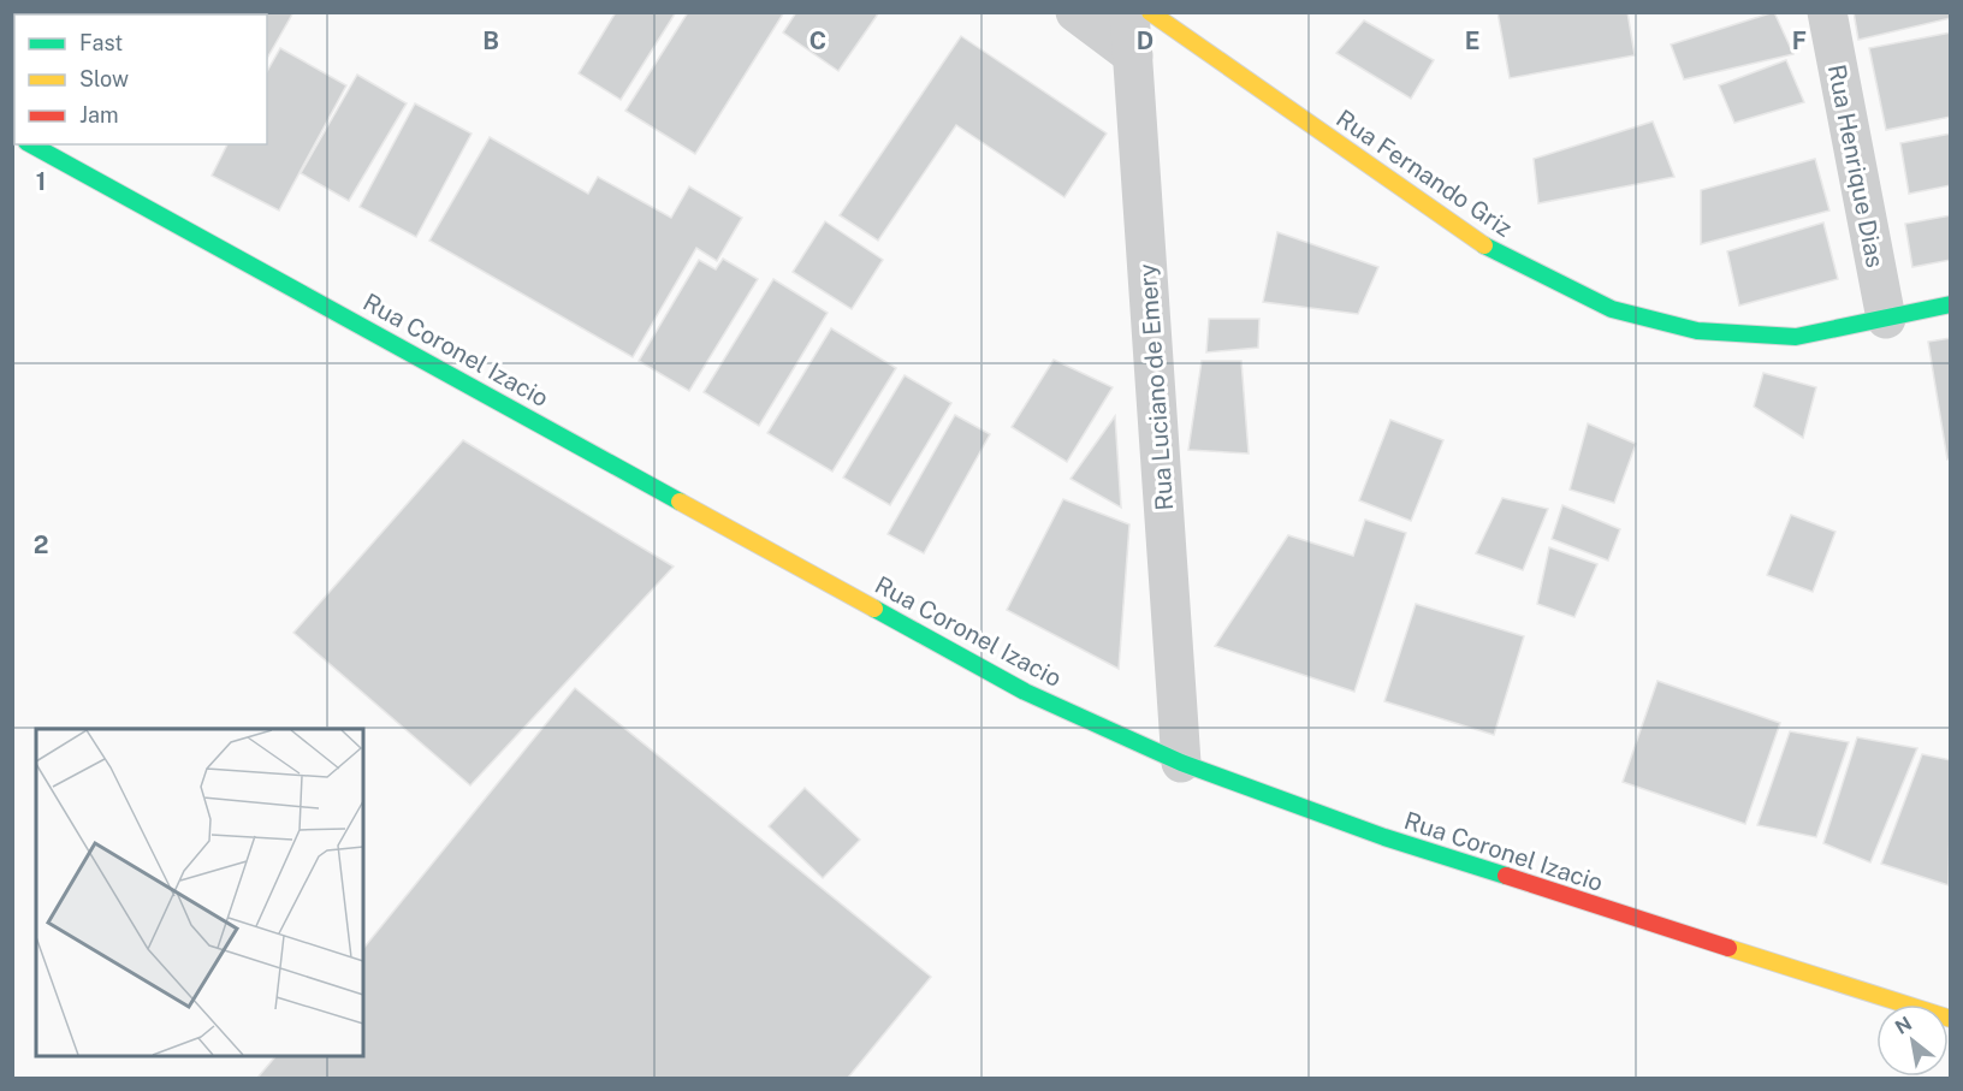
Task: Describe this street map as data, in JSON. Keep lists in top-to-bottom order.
{
  "streets": {
    "street": [
      "Rua Henrique Dias",
      "Rua Fernando Griz",
      "Rua Coronel Izacio",
      "Rua Luciano de Emery"
    ]
  },
  "crossings": [
    ["Rua Henrique Dias", "Rua Fernando Griz"],
    ["Rua Coronel Izacio", "Rua Luciano de Emery"]
  ],
  "legend": ["Fast", "Slow", "Jam"],
  "north": "top left",
  "grid": {
    "columns": [
      "B",
      "C",
      "D",
      "E",
      "F"
    ],
    "rows": ["1", "2"]
  }
}
